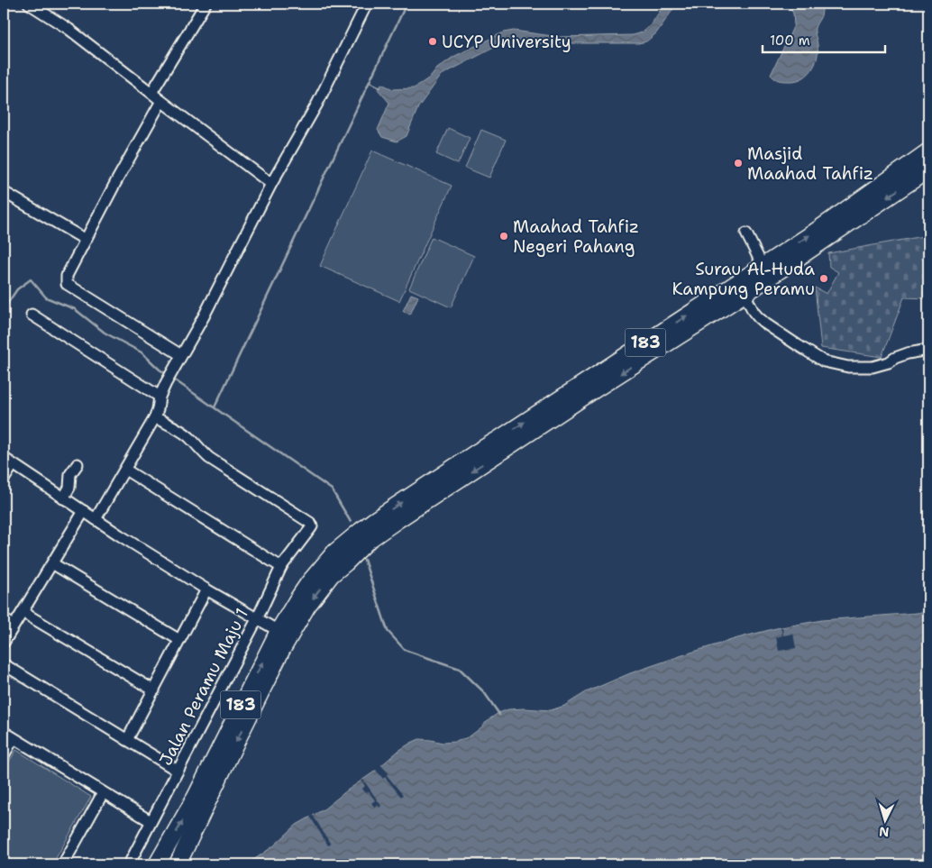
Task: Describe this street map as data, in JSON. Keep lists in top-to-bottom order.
{
  "streets": {
    "highway": ["183"],
    "street": ["Jalan Peramu Maju 1"]
  },
  "places": [
    "UCYP University",
    "Masjid Maahad Tahfiz",
    "Maahad Tahfiz Negeri Pahang",
    "Surau Al-Huda Kampung Peramu"
  ],
  "scale_bar": "100 m",
  "north": "bottom"
}
